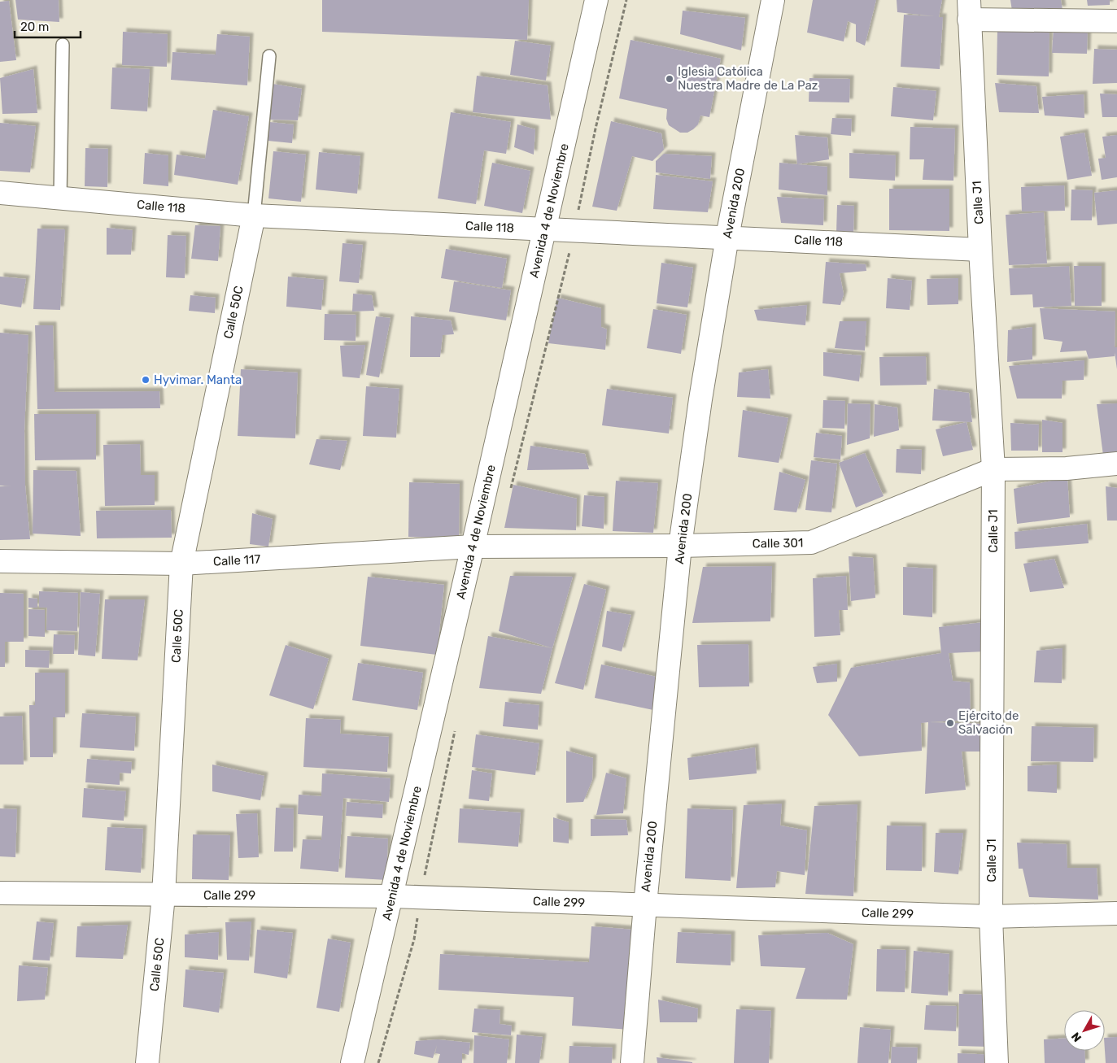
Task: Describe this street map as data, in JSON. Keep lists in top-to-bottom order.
{
  "streets": {
    "street": [
      "Calle J1",
      "Avenida 200",
      "Calle 118",
      "Avenida 4 de Noviembre",
      "Calle 50C",
      "Calle 301",
      "Calle 117",
      "Calle 299"
    ]
  },
  "crossings": [
    ["Calle J1", "Calle 118"],
    ["Calle J1", "Calle 301"],
    ["Calle J1", "Calle 299"],
    ["Avenida 200", "Calle 118"],
    ["Avenida 200", "Calle 301"],
    ["Avenida 200", "Calle 299"],
    ["Calle 118", "Avenida 4 de Noviembre"],
    ["Calle 118", "Calle 50C"],
    ["Avenida 4 de Noviembre", "Calle 301"],
    ["Avenida 4 de Noviembre", "Calle 117"],
    ["Avenida 4 de Noviembre", "Calle 299"],
    ["Calle 50C", "Calle 117"],
    ["Calle 50C", "Calle 299"],
    ["Calle 301", "Calle 117"]
  ],
  "places": ["Iglesia Católica Nuestra Madre de La Paz", "Hyvimar. Manta", "Ejército de Salvación"],
  "scale_bar": "20 m",
  "north": "bottom left"
}
